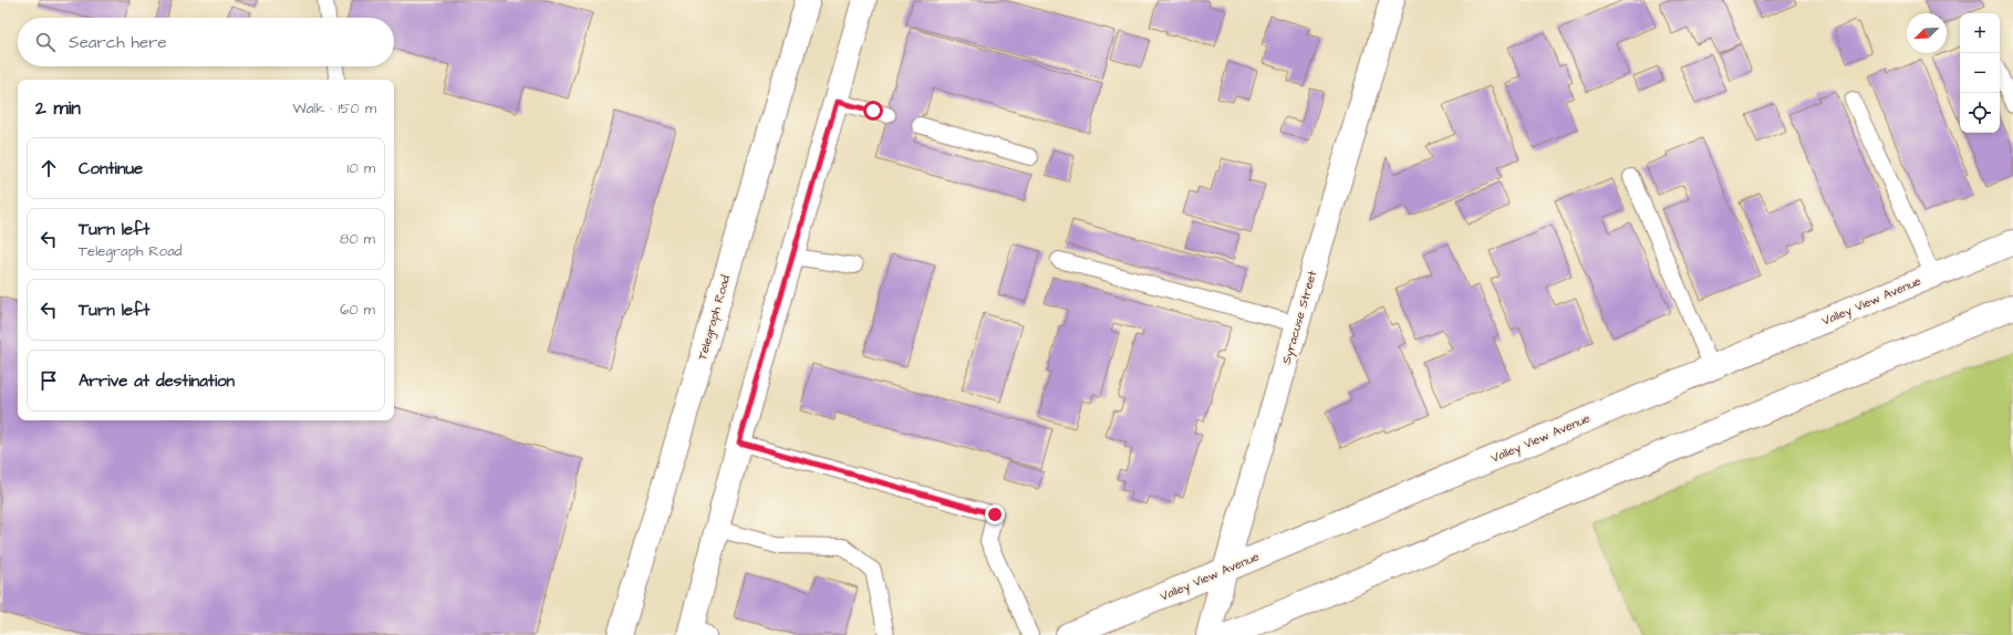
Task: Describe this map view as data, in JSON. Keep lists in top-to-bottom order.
{
  "streets": {
    "main road": ["Valley View Avenue", "Telegraph Road", "Syracuse Street"]
  },
  "crossings": [
    ["Valley View Avenue", "Syracuse Street"]
  ],
  "north": "bottom left",
  "page": {
    "map_buttons": ["+", "−"],
    "search": "Search here",
    "heading": ["2 min", "Walk · 150 m"],
    "list": [
      ["Continue", "10 m"],
      ["Turn left", "Telegraph Road", "80 m"],
      ["Turn left", "60 m"],
      "Arrive at destination"
    ]
  }
}
